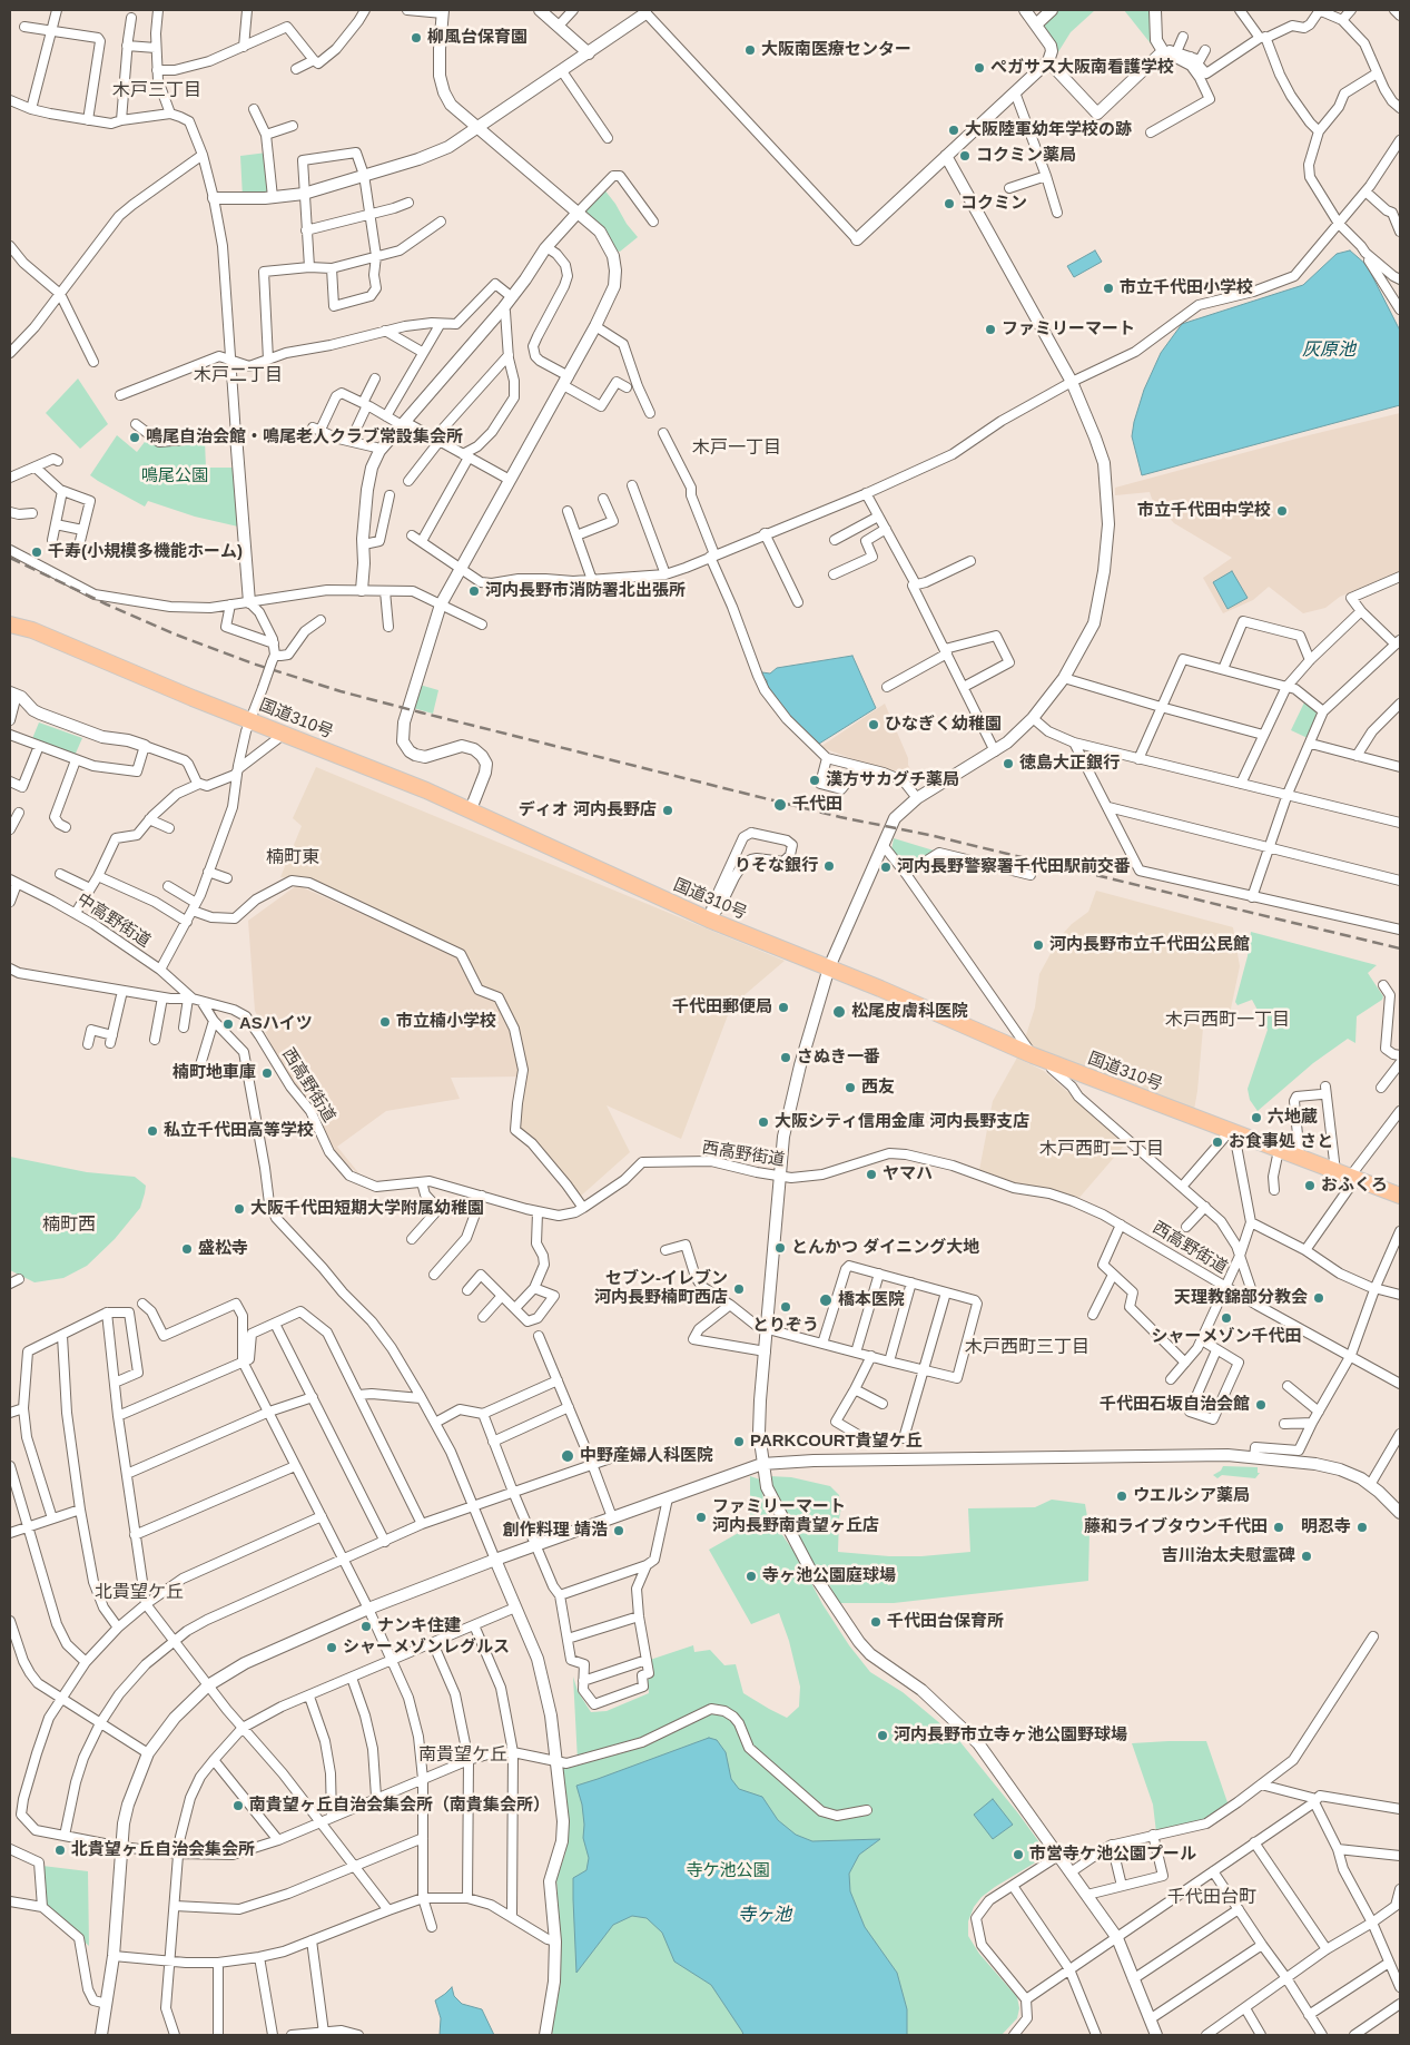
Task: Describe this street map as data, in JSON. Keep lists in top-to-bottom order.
{
  "streets": {
    "highway": ["国道310号"],
    "street": ["中高野街道", "西高野街道"]
  },
  "crossings": [
    ["中高野街道", "西高野街道"]
  ],
  "districts": [
    "木戸三丁目",
    "木戸二丁目",
    "木戸一丁目",
    "楠町東",
    "木戸西町一丁目",
    "木戸西町二丁目",
    "楠町西",
    "木戸西町三丁目",
    "北貴望ケ丘",
    "南貴望ケ丘",
    "千代田台町"
  ],
  "water": ["灰原池", "寺ヶ池"],
  "parks": ["鳴尾公園", "寺ケ池公園"],
  "places": [
    "柳風台保育園",
    "大阪南医療センター",
    "ぺガサス大阪南看護学校",
    "大阪陸軍幼年学校の跡",
    "コクミン薬局",
    "コクミン",
    "市立千代田小学校",
    "ファミリーマート",
    "鳴尾自治会館・鳴尾老人クラブ常設集会所",
    "市立千代田中学校",
    "千寿(小規模多機能ホーム)",
    "河内長野市消防署北出張所",
    "ひなぎく幼稚園",
    "徳島大正銀行",
    "漢方サカグチ薬局",
    "千代田",
    "ディオ 河内長野店",
    "りそな銀行",
    "河内長野警察署千代田駅前交番",
    "河内長野市立千代田公民館",
    "千代田郵便局",
    "松尾皮膚科医院",
    "市立楠小学校",
    "ASハイツ",
    "さぬき一番",
    "楠町地車庫",
    "西友",
    "六地蔵",
    "大阪シティ信用金庫 河内長野支店",
    "私立千代田高等学校",
    "お食事処 さと",
    "ヤマハ",
    "おふくろ",
    "大阪千代田短期大学附属幼稚園",
    "とんかつ ダイニング大地",
    "盛松寺",
    "セブン-イレブン 河内長野楠町西店",
    "天理教錦部分教会",
    "橋本医院",
    "とりぞう",
    "シャーメゾン千代田",
    "千代田石坂自治会館",
    "PARKCOURT貴望ケ丘",
    "中野産婦人科医院",
    "ウエルシア薬局",
    "ファミリーマート 河内長野南貴望ヶ丘店",
    "藤和ライブタウン千代田",
    "明忍寺",
    "創作料理 靖浩",
    "吉川治太夫慰霊碑",
    "寺ヶ池公園庭球場",
    "千代田台保育所",
    "ナンキ住建",
    "シャーメゾンレグルス",
    "河内長野市立寺ヶ池公園野球場",
    "南貴望ヶ丘自治会集会所（南貴集会所）",
    "北貴望ヶ丘自治会集会所",
    "市営寺ケ池公園プール"
  ]
}
